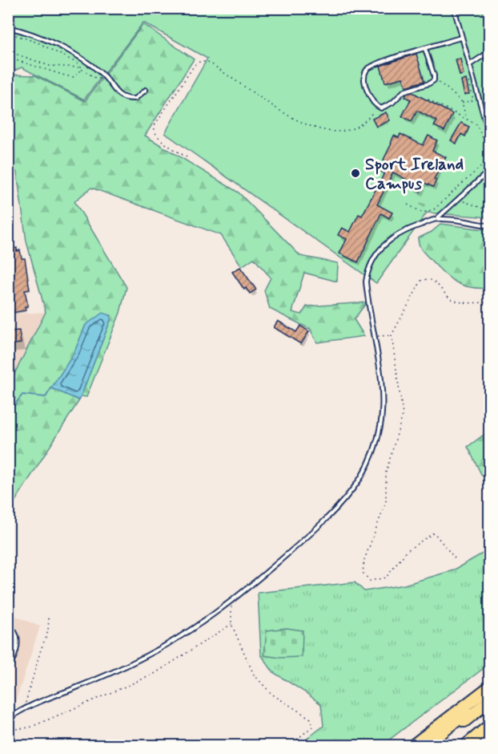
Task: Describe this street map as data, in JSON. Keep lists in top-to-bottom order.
{
  "places": ["Sport Ireland Campus"]
}
